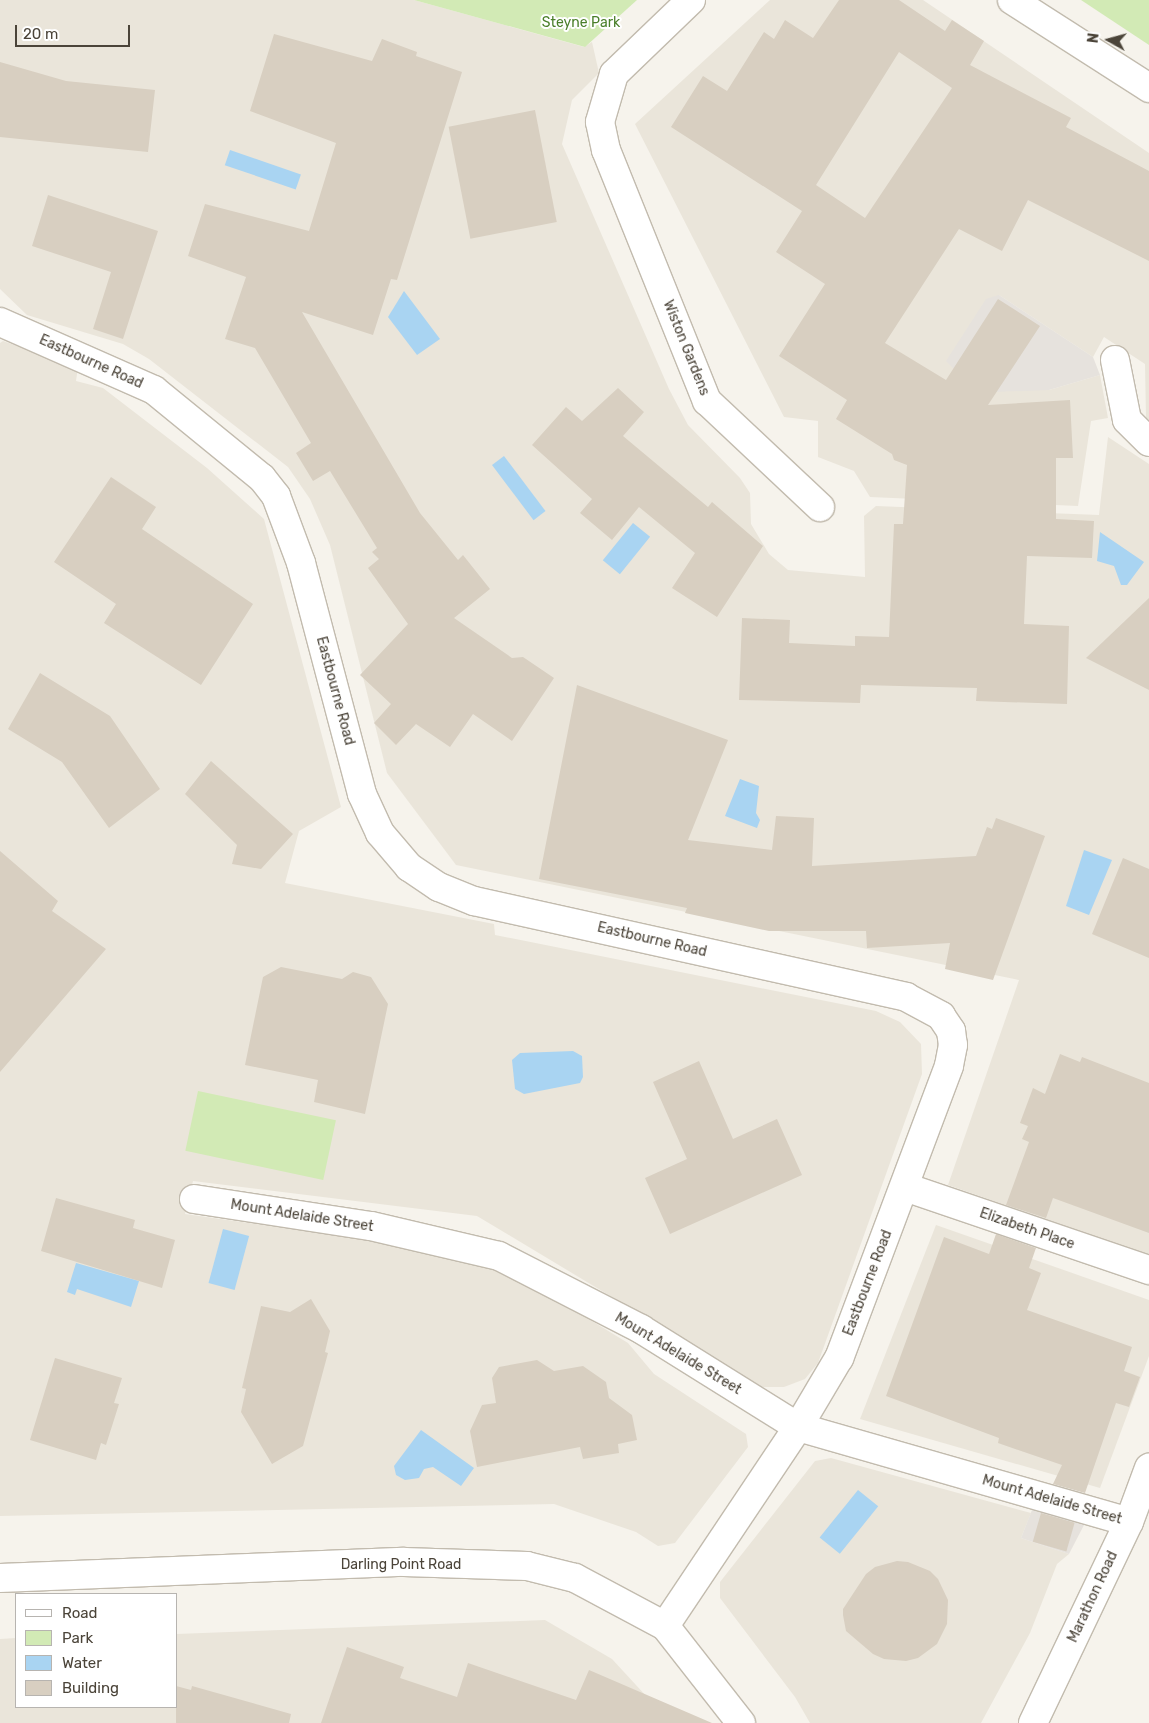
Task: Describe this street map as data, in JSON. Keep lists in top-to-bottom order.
{
  "streets": {
    "street": [
      "Wiston Gardens",
      "Eastbourne Road",
      "Mount Adelaide Street",
      "Elizabeth Place",
      "Darling Point Road",
      "Marathon Road"
    ]
  },
  "crossings": [
    ["Eastbourne Road", "Mount Adelaide Street"],
    ["Eastbourne Road", "Elizabeth Place"],
    ["Eastbourne Road", "Darling Point Road"],
    ["Mount Adelaide Street", "Marathon Road"]
  ],
  "parks": ["Steyne Park"],
  "legend": [
    "Road",
    "Park",
    "Water",
    "Building"
  ],
  "scale_bar": "20 m",
  "north": "left"
}
